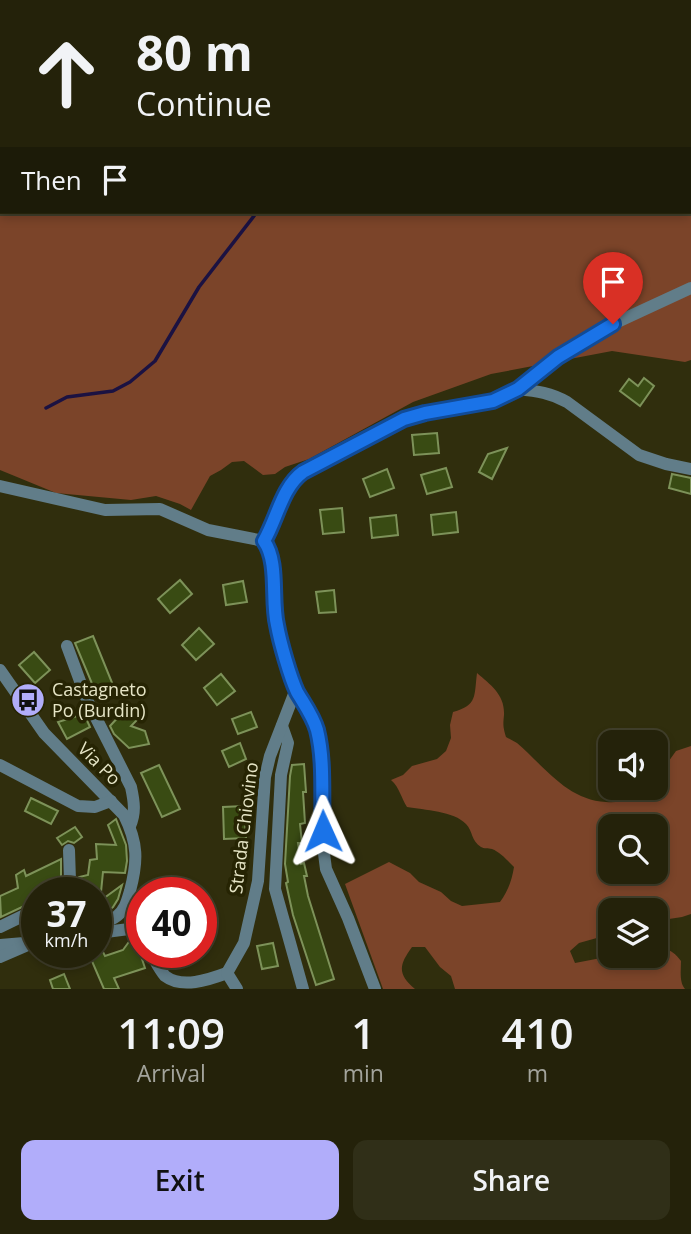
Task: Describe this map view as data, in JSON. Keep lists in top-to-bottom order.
{
  "streets": {
    "street": ["Via Po", "Strada Chiovino"]
  },
  "places": {
    "bus stop": ["Castagneto Po (Burdin)"]
  },
  "page": {
    "turn": ["80 m", "Continue"],
    "then": "Then",
    "speed": "37 km/h",
    "limit": "40",
    "eta": [
      "11:09",
      "Arrival",
      "1",
      "min",
      "410",
      "m"
    ],
    "buttons": ["Exit", "Share"]
  }
}
